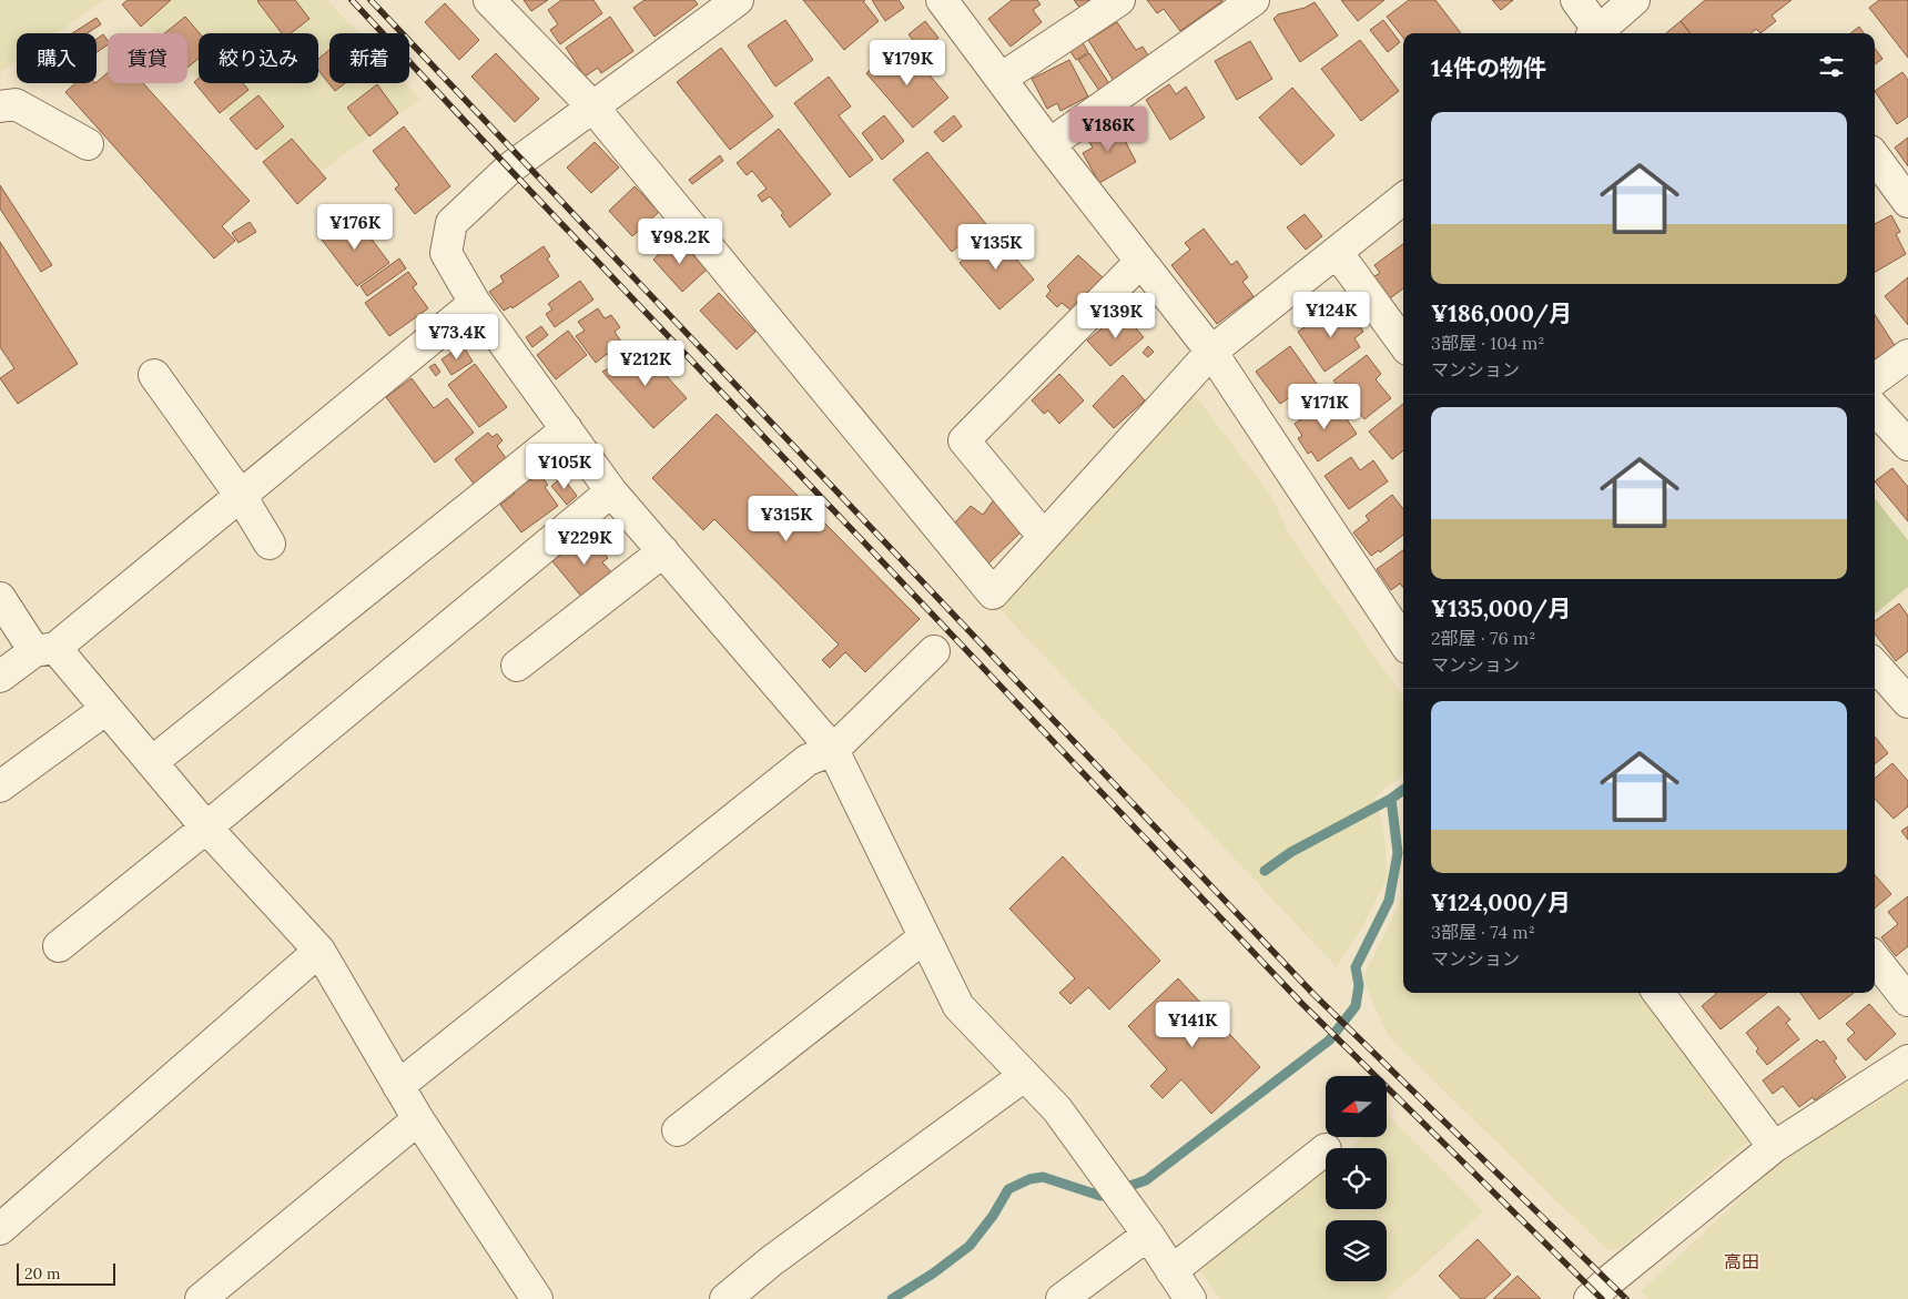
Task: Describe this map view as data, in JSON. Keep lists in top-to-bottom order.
{
  "districts": ["高田"],
  "scale_bar": "20 m",
  "north": "left",
  "page": {
    "chip": [
      "購入",
      "賃貸",
      "絞り込み",
      "新着"
    ],
    "heading": "14件の物件",
    "price": [
      "¥179K",
      "¥186K",
      "¥176K",
      "¥98.2K",
      "¥135K",
      "¥124K",
      "¥139K",
      "¥73.4K",
      "¥212K",
      "¥171K",
      "¥105K",
      "¥315K",
      "¥229K",
      "¥141K"
    ],
    "list": [
      {
        "name": "¥186,000/月",
        "note": "3部屋 · 104 m² · マンション"
      },
      {
        "name": "¥135,000/月",
        "note": "2部屋 · 76 m² · マンション"
      },
      {
        "name": "¥124,000/月",
        "note": "3部屋 · 74 m² · マンション"
      }
    ],
    "scale": "20 m"
  }
}
